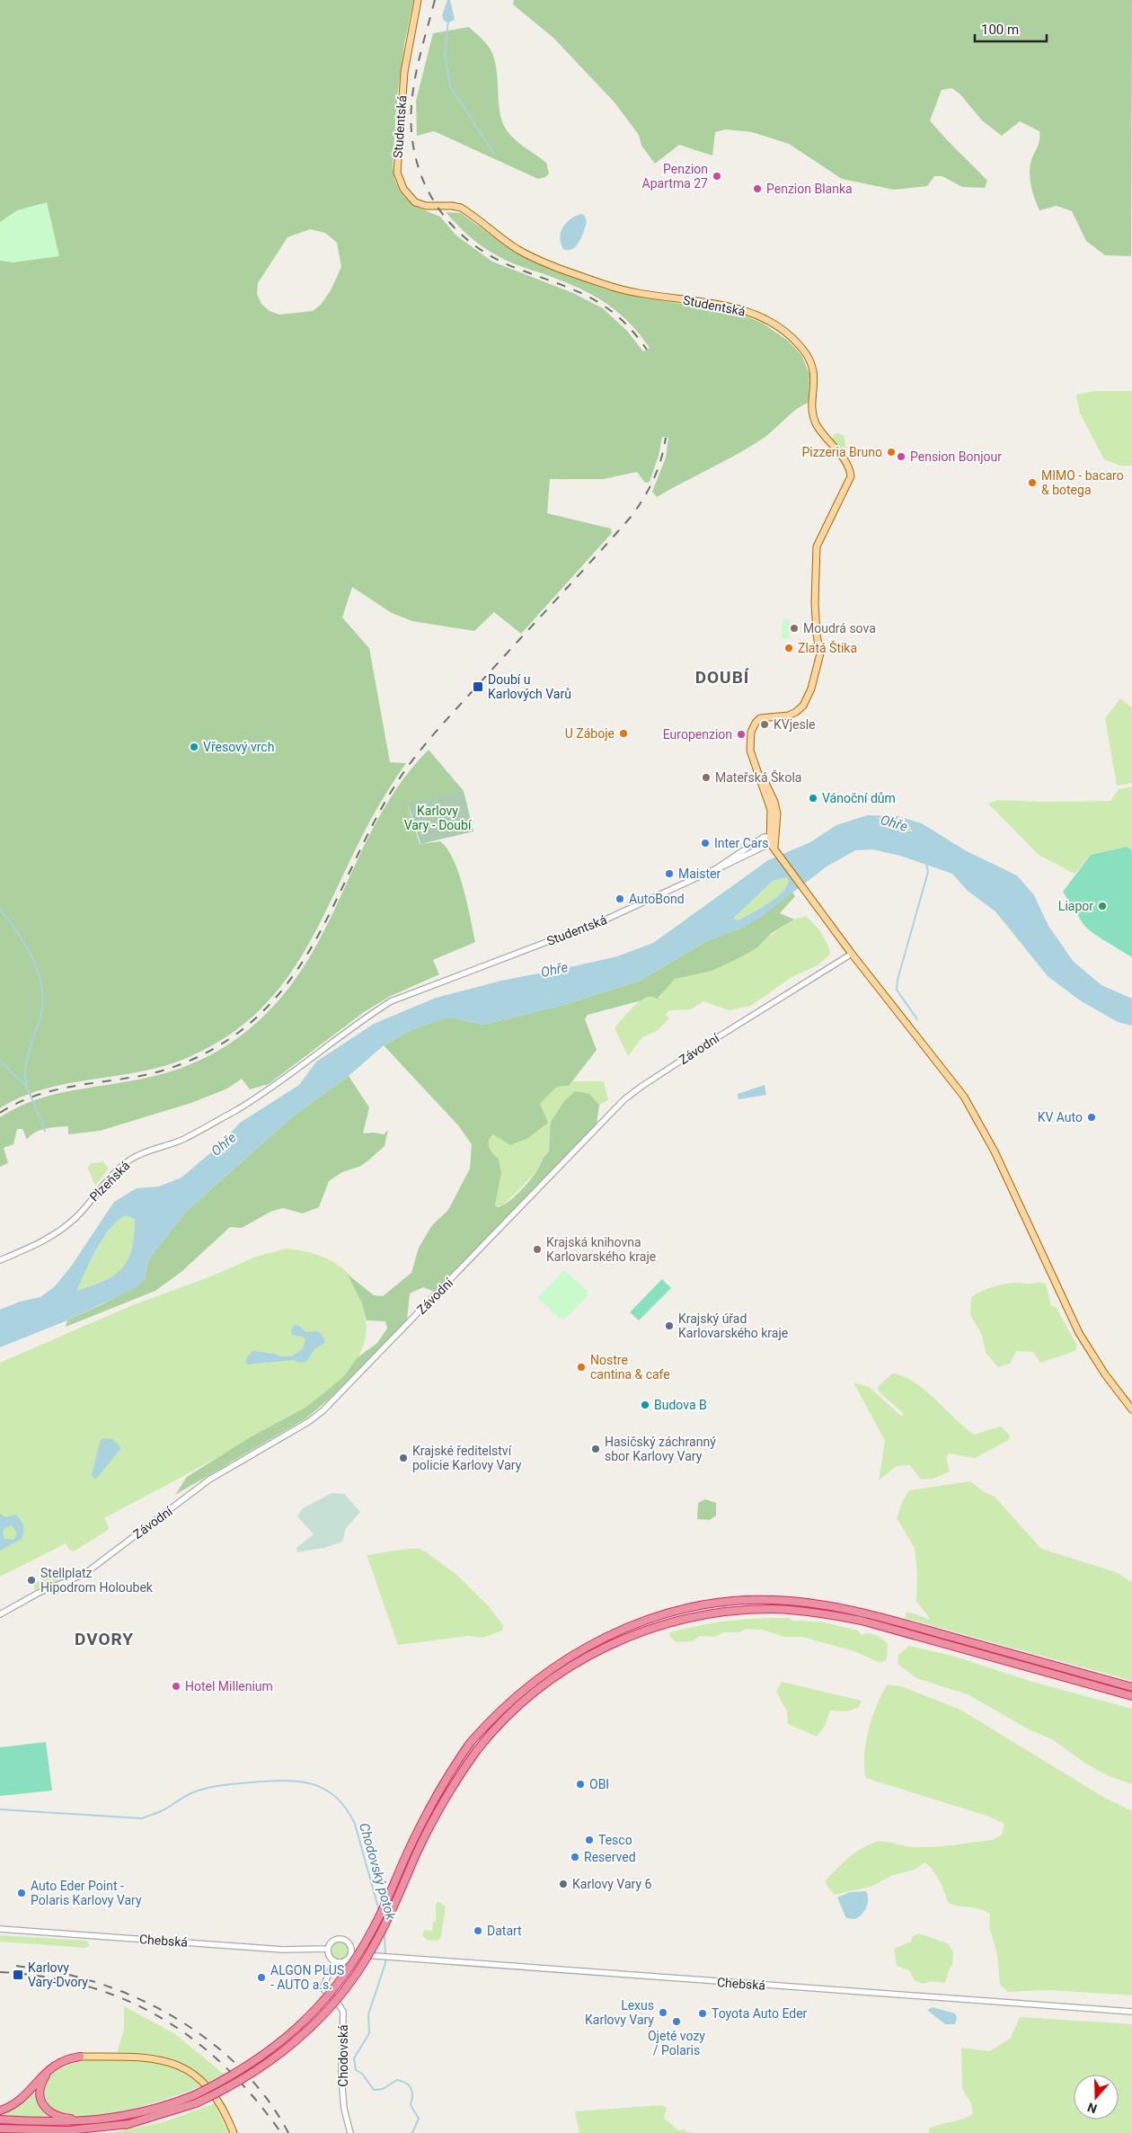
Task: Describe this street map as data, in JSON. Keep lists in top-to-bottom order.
{
  "streets": {
    "main road": ["Studentská"],
    "street": [
      "Závodní",
      "Plzeňská",
      "Chebská",
      "Chodovská"
    ]
  },
  "crossings": [
    ["Studentská", "Plzeňská"],
    ["Chebská", "Chodovská"]
  ],
  "districts": ["DOUBÍ", "DVORY"],
  "water": ["Ohře", "Chodovský potok"],
  "parks": ["Karlovy Vary - Doubí"],
  "places": {
    "other": [
      "Penzion Apartma 27",
      "Penzion Blanka",
      "Pizzeria Bruno",
      "Pension Bonjour",
      "MIMO - bacaro & botega",
      "Moudrá sova",
      "Zlatá Štika",
      "KVjesle",
      "U Záboje",
      "Europenzion",
      "Vřesový vrch",
      "Mateřská Škola",
      "Vánoční dům",
      "Inter Cars",
      "Maister",
      "AutoBond",
      "Liapor",
      "KV Auto",
      "Krajská knihovna Karlovarského kraje",
      "Krajský úřad Karlovarského kraje",
      "Nostre cantina & cafe",
      "Budova B",
      "Hasičský záchranný sbor Karlovy Vary",
      "Krajské ředitelství policie Karlovy Vary",
      "Stellplatz Hipodrom Holoubek",
      "Hotel Millenium",
      "OBI",
      "Tesco",
      "Reserved",
      "Karlovy Vary 6",
      "Auto Eder Point - Polaris Karlovy Vary",
      "Datart",
      "ALGON PLUS - AUTO a.s.",
      "Lexus Karlovy Vary",
      "Toyota Auto Eder",
      "Ojeté vozy / Polaris"
    ],
    "transit": ["Doubí u Karlových Varů", "Karlovy Vary-Dvory"]
  },
  "scale_bar": "100 m",
  "north": "bottom"
}
